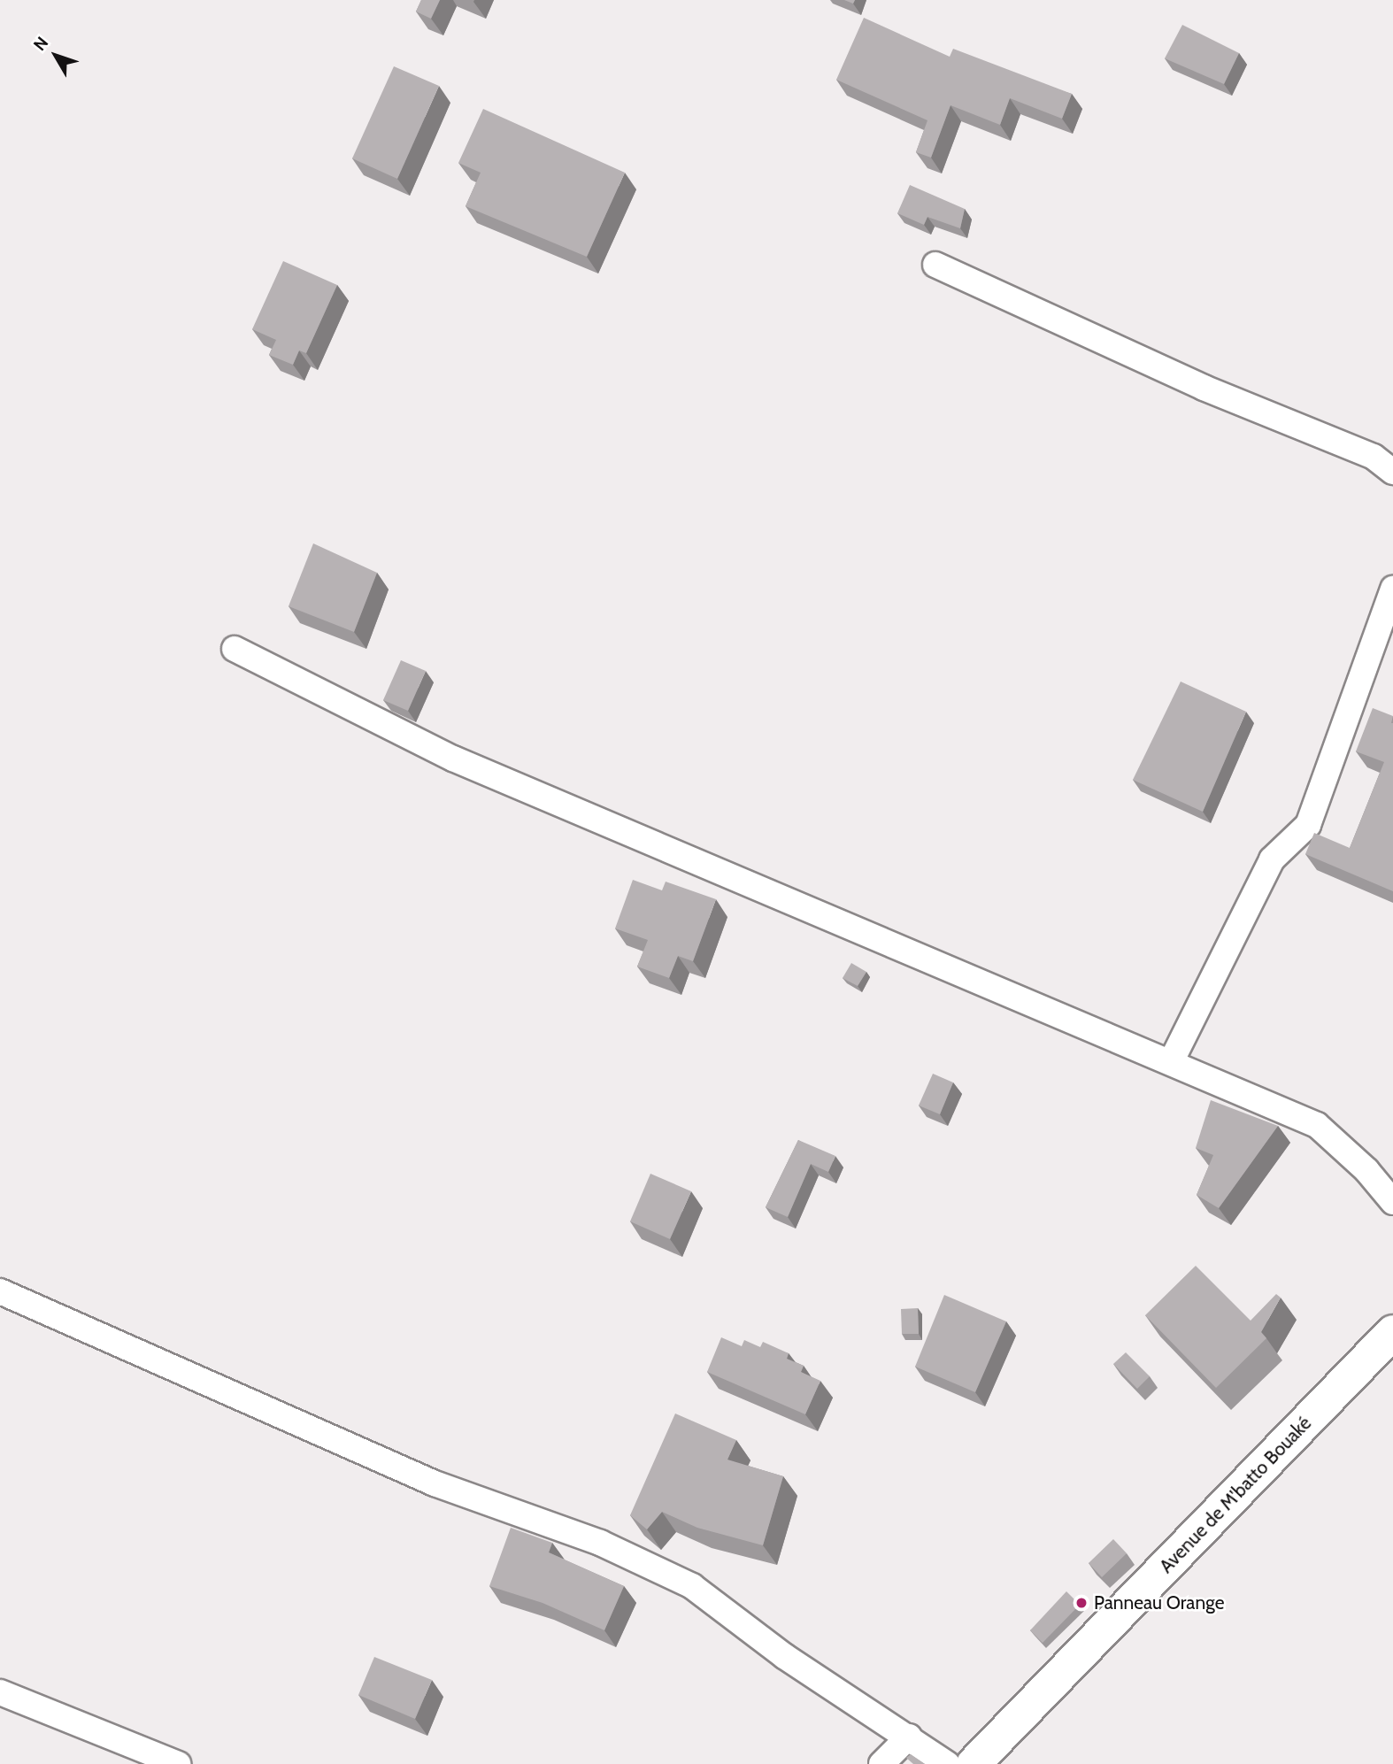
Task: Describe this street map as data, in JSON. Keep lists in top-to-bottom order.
{
  "streets": {
    "street": ["Avenue de M'batto Bouaké"]
  },
  "places": ["Panneau Orange"],
  "north": "top left"
}
